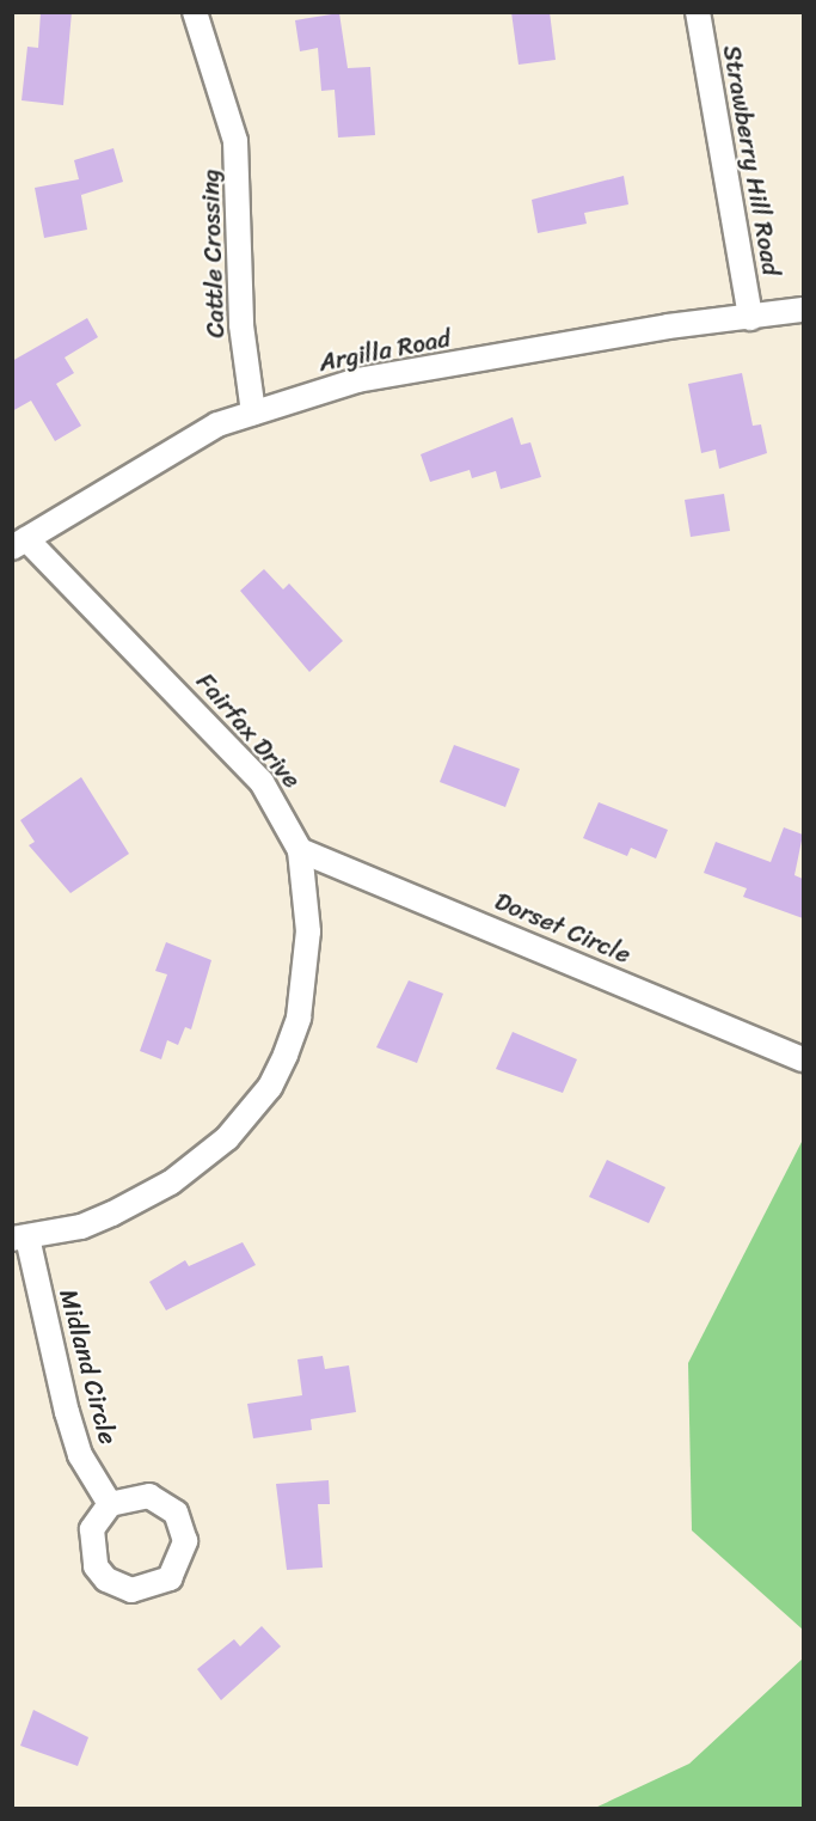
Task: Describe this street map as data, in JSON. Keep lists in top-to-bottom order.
{
  "streets": {
    "street": [
      "Strawberry Hill Road",
      "Cattle Crossing",
      "Argilla Road",
      "Fairfax Drive",
      "Dorset Circle",
      "Midland Circle"
    ]
  },
  "crossings": [
    ["Strawberry Hill Road", "Argilla Road"],
    ["Cattle Crossing", "Argilla Road"],
    ["Argilla Road", "Fairfax Drive"],
    ["Fairfax Drive", "Dorset Circle"],
    ["Fairfax Drive", "Midland Circle"]
  ]
}
